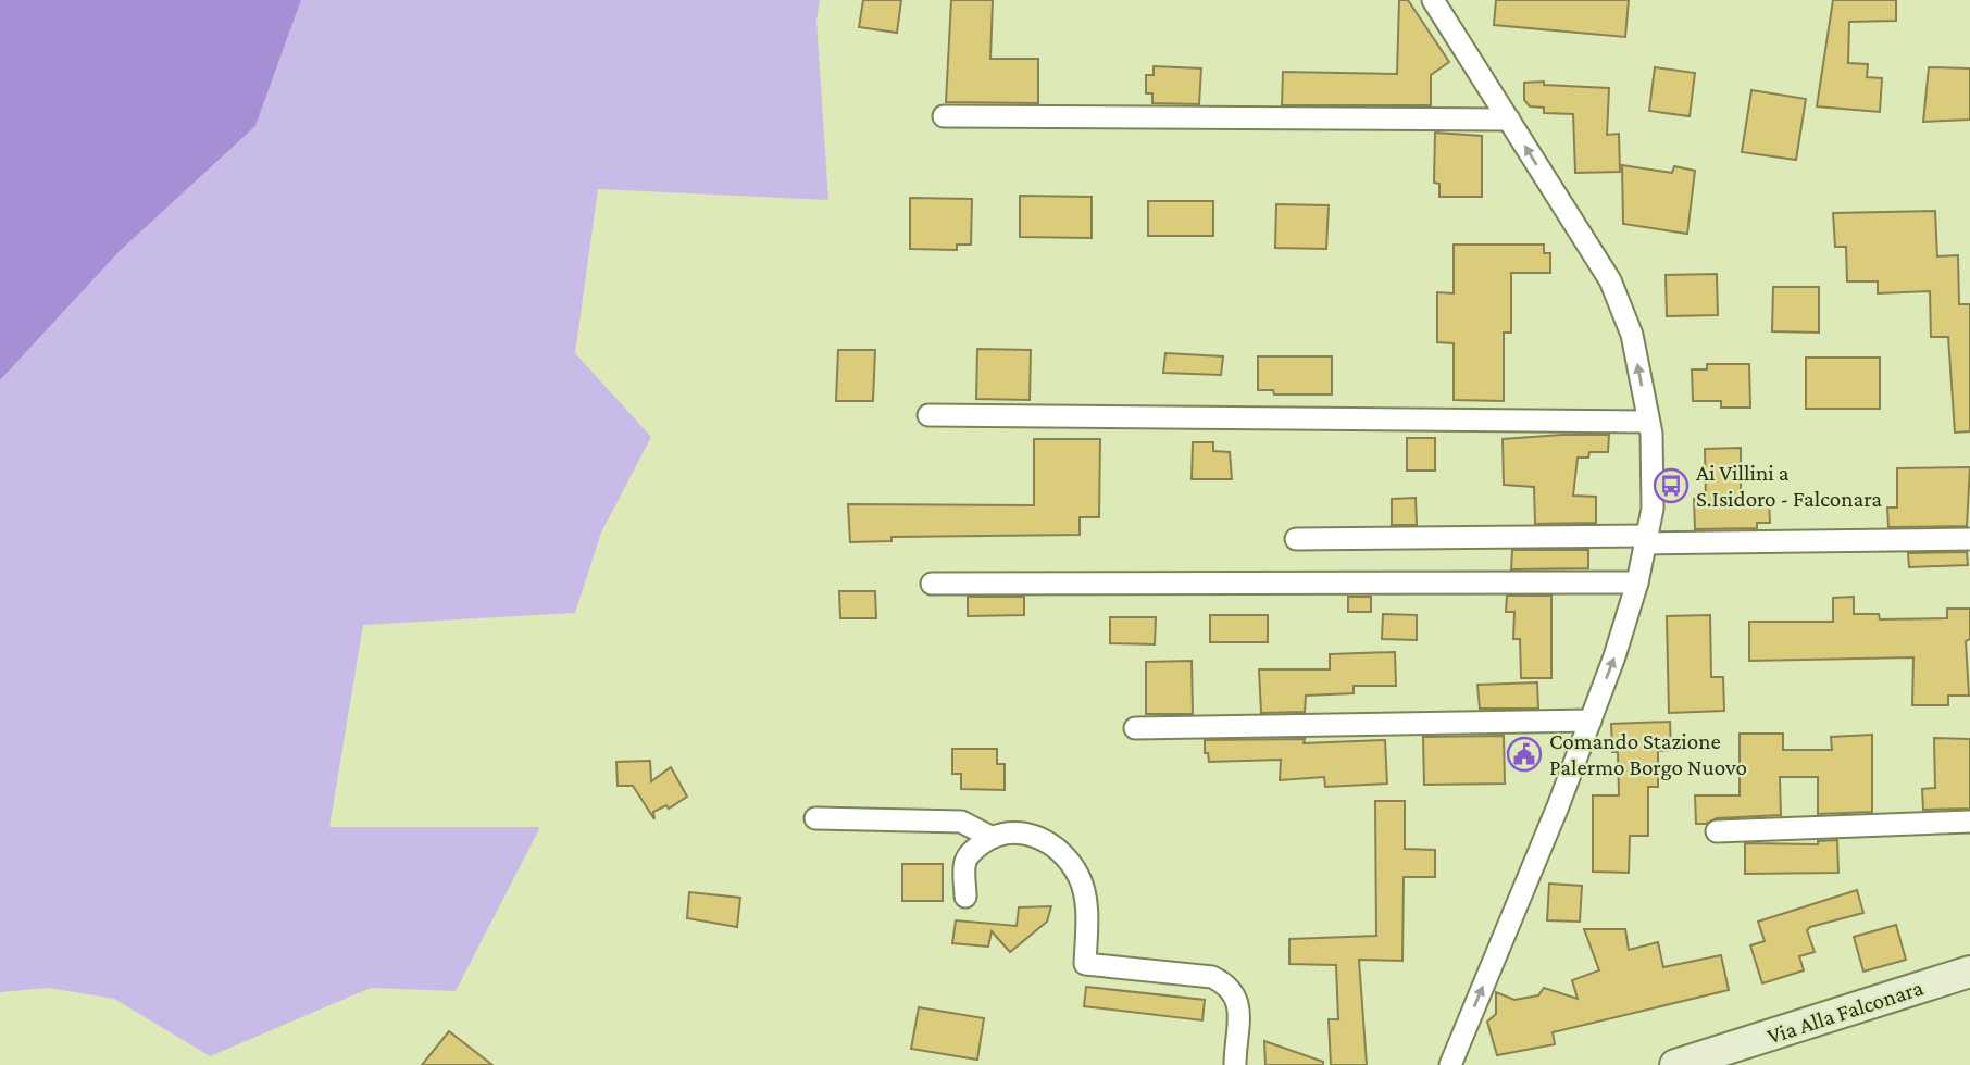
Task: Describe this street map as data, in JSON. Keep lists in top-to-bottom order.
{
  "streets": {
    "street": ["Via Alla Falconara"]
  },
  "places": {
    "bus stop": ["Ai Villini a S.Isidoro - Falconara"],
    "public building": ["Comando Stazione Palermo Borgo Nuovo"]
  }
}
